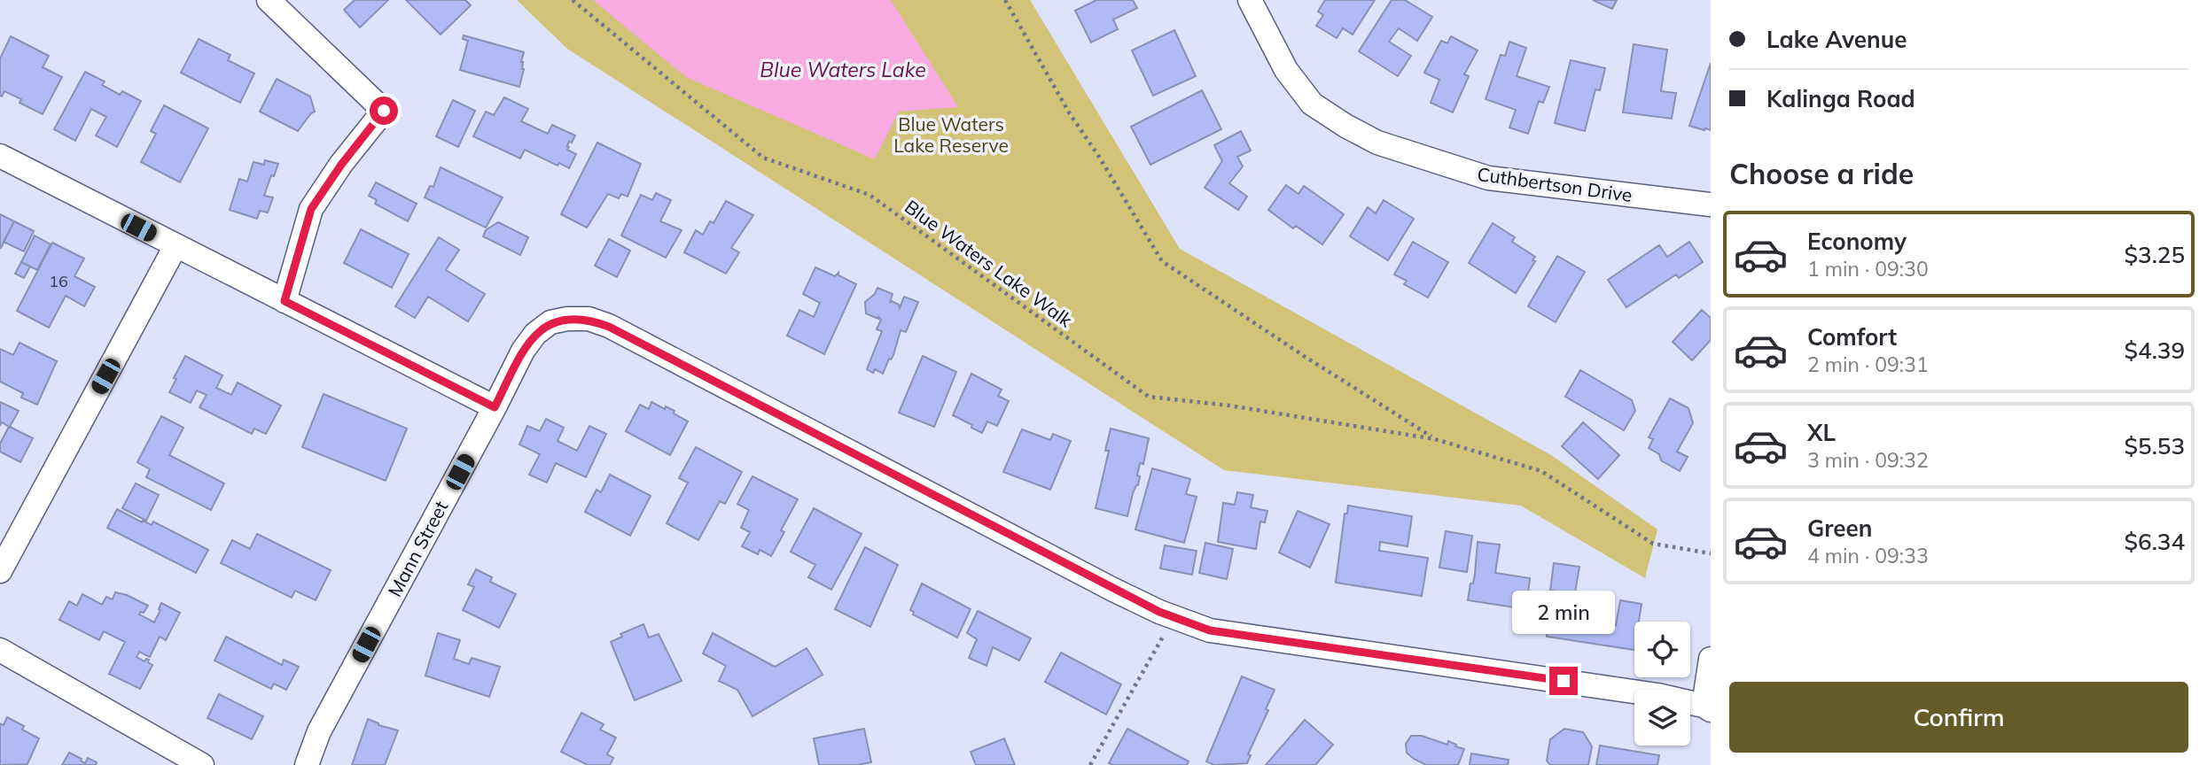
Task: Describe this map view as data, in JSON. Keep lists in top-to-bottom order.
{
  "streets": {
    "street": ["Cuthbertson Drive", "Mann Street"],
    "path": ["Blue Waters Lake Walk"]
  },
  "water": ["Blue Waters Lake"],
  "parks": ["Blue Waters Lake Reserve"],
  "house_numbers": ["16"],
  "page": {
    "banner": ["Lake Avenue", "Kalinga Road"],
    "heading": "Choose a ride",
    "list": [
      {
        "name": "Economy",
        "note": "1 min · 09:30",
        "value": "$3.25"
      },
      {
        "name": "Comfort",
        "note": "2 min · 09:31",
        "value": "$4.39"
      },
      {
        "name": "XL",
        "note": "3 min · 09:32",
        "value": "$5.53"
      },
      {
        "name": "Green",
        "note": "4 min · 09:33",
        "value": "$6.34"
      }
    ],
    "bubble": "2 min",
    "buttons": "Confirm"
  }
}
